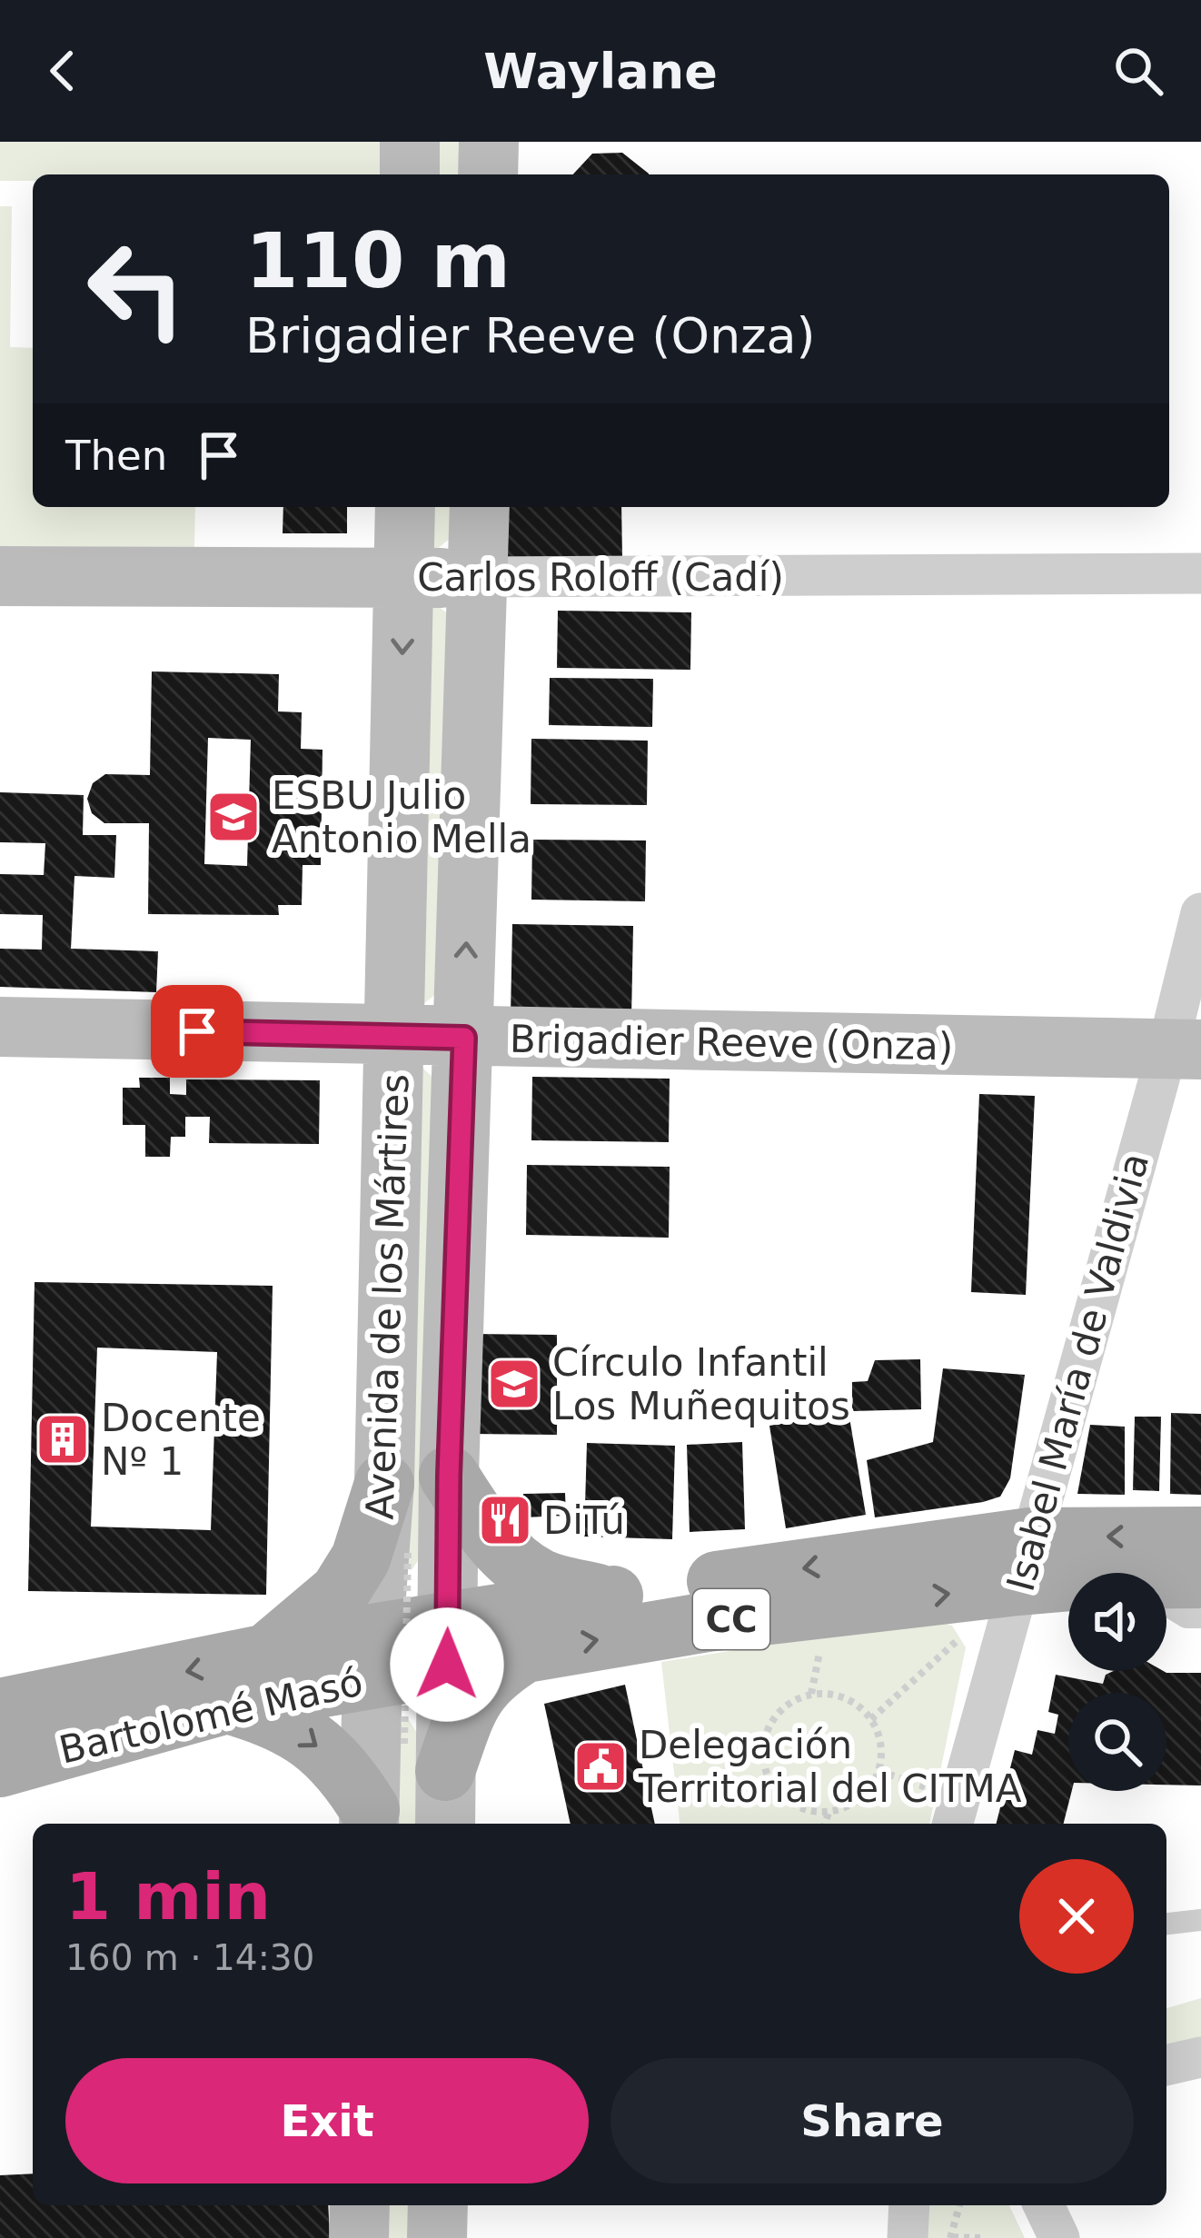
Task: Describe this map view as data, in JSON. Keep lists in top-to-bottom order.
{
  "streets": {
    "main road": [
      "Carlos Roloff (Cadí)",
      "Brigadier Reeve (Onza)",
      "Avenida de los Mártires",
      "CC",
      "Bartolomé Masó"
    ],
    "street": ["Isabel María de Valdivia"]
  },
  "crossings": [
    ["Carlos Roloff (Cadí)", "Avenida de los Mártires"],
    ["Brigadier Reeve (Onza)", "Avenida de los Mártires"],
    ["Brigadier Reeve (Onza)", "Isabel María de Valdivia"],
    ["Avenida de los Mártires", "CC"],
    ["Avenida de los Mártires", "Bartolomé Masó"],
    ["Isabel María de Valdivia", "CC"],
    ["CC", "Bartolomé Masó"]
  ],
  "places": {
    "school or university": ["ESBU Julio Antonio Mella", "Círculo Infantil Los Muñequitos"],
    "building": ["Docente Nº 1"],
    "restaurant": ["DiTú"],
    "public building": ["Delegación Territorial del CITMA"]
  },
  "page": {
    "header": "Waylane",
    "turn": ["110 m", "Brigadier Reeve (Onza)"],
    "then": "Then",
    "heading": ["1 min", "160 m · 14:30"],
    "buttons": ["Exit", "Share"]
  }
}
